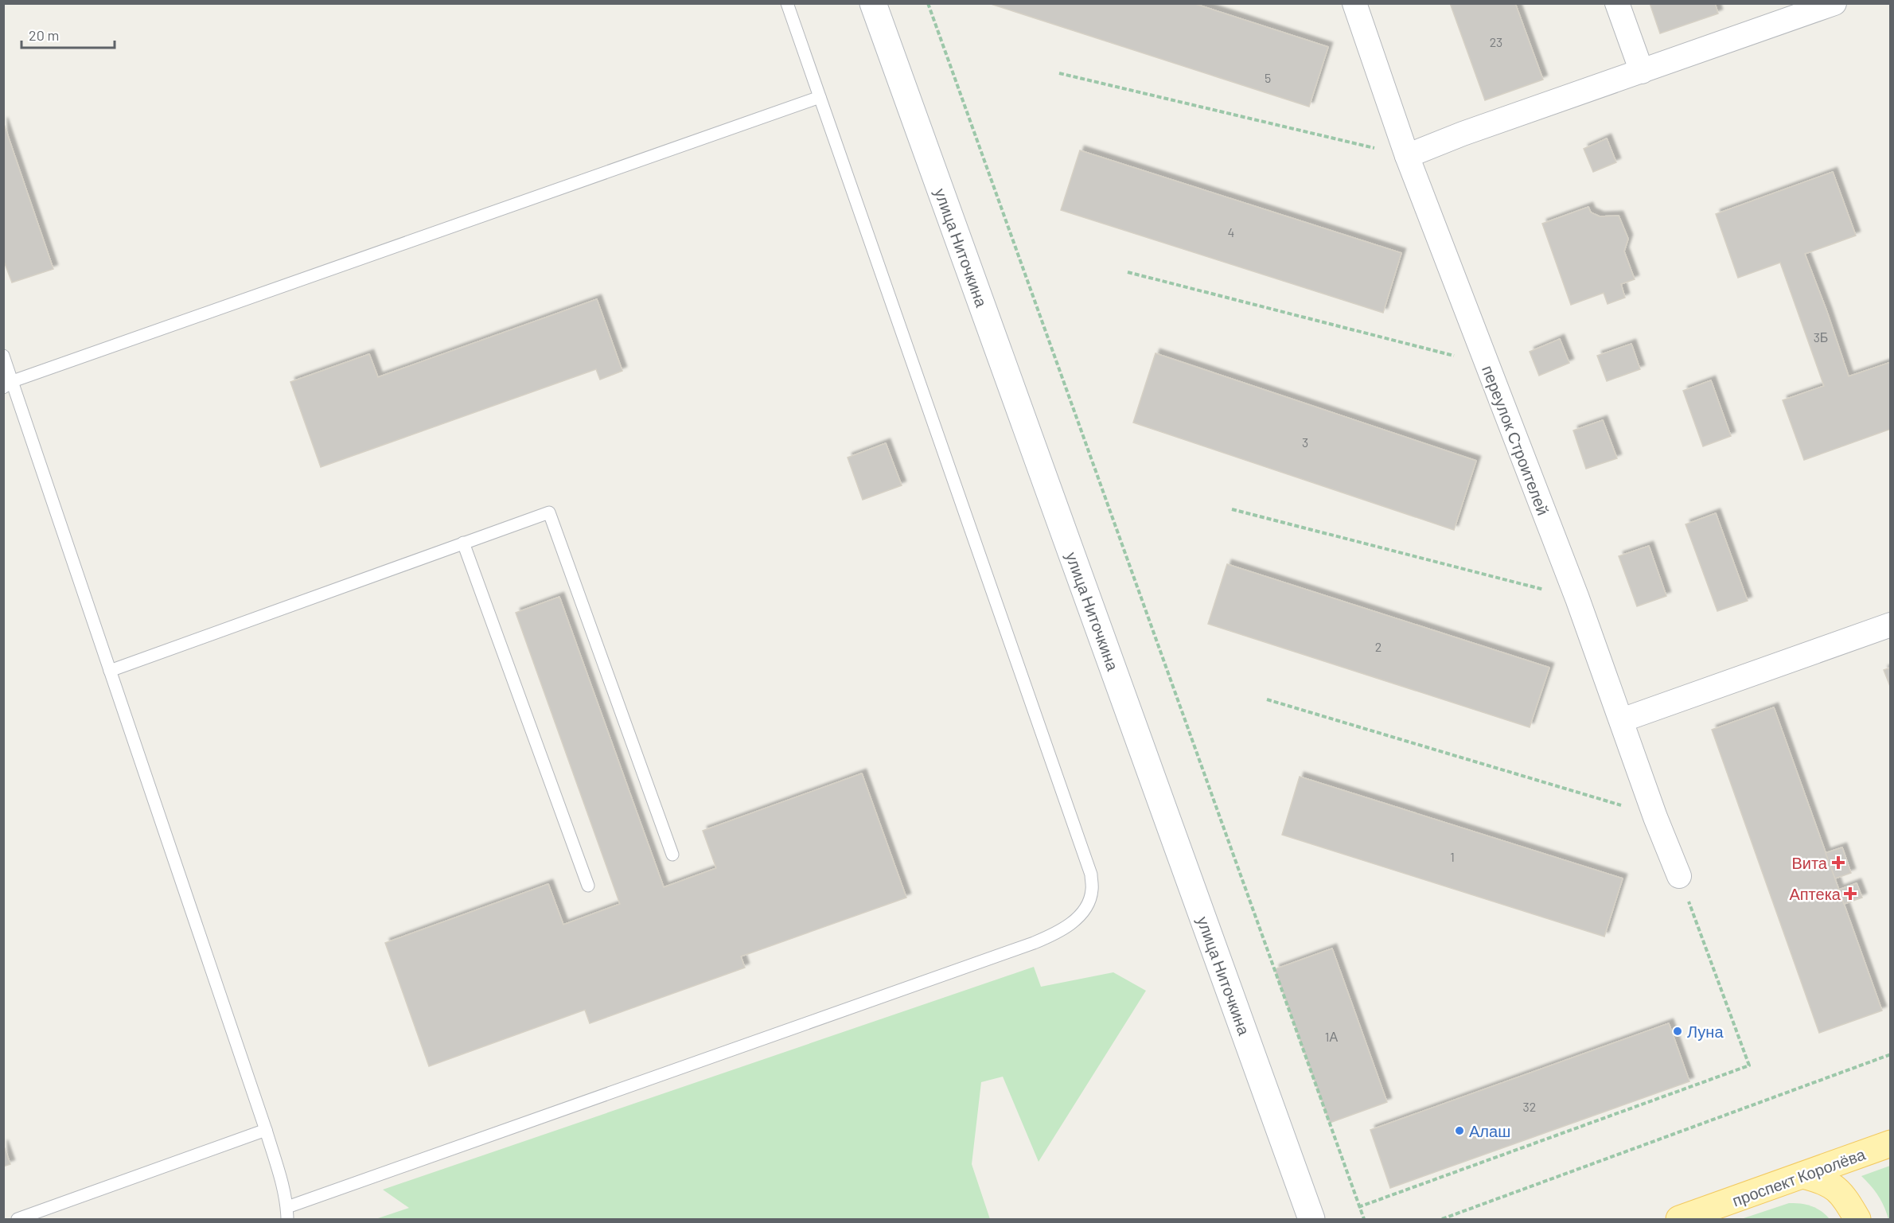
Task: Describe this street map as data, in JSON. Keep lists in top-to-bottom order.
{
  "streets": {
    "main road": ["проспект Королёва"],
    "street": ["улица Ниточкина", "переулок Строителей"]
  },
  "places": {
    "health": ["Вита", "Аптека"],
    "other": ["Луна", "Алаш"]
  },
  "house_numbers": [
    "23",
    "5",
    "4",
    "3Б",
    "3",
    "2",
    "1",
    "1А",
    "32"
  ],
  "scale_bar": "20 m"
}
